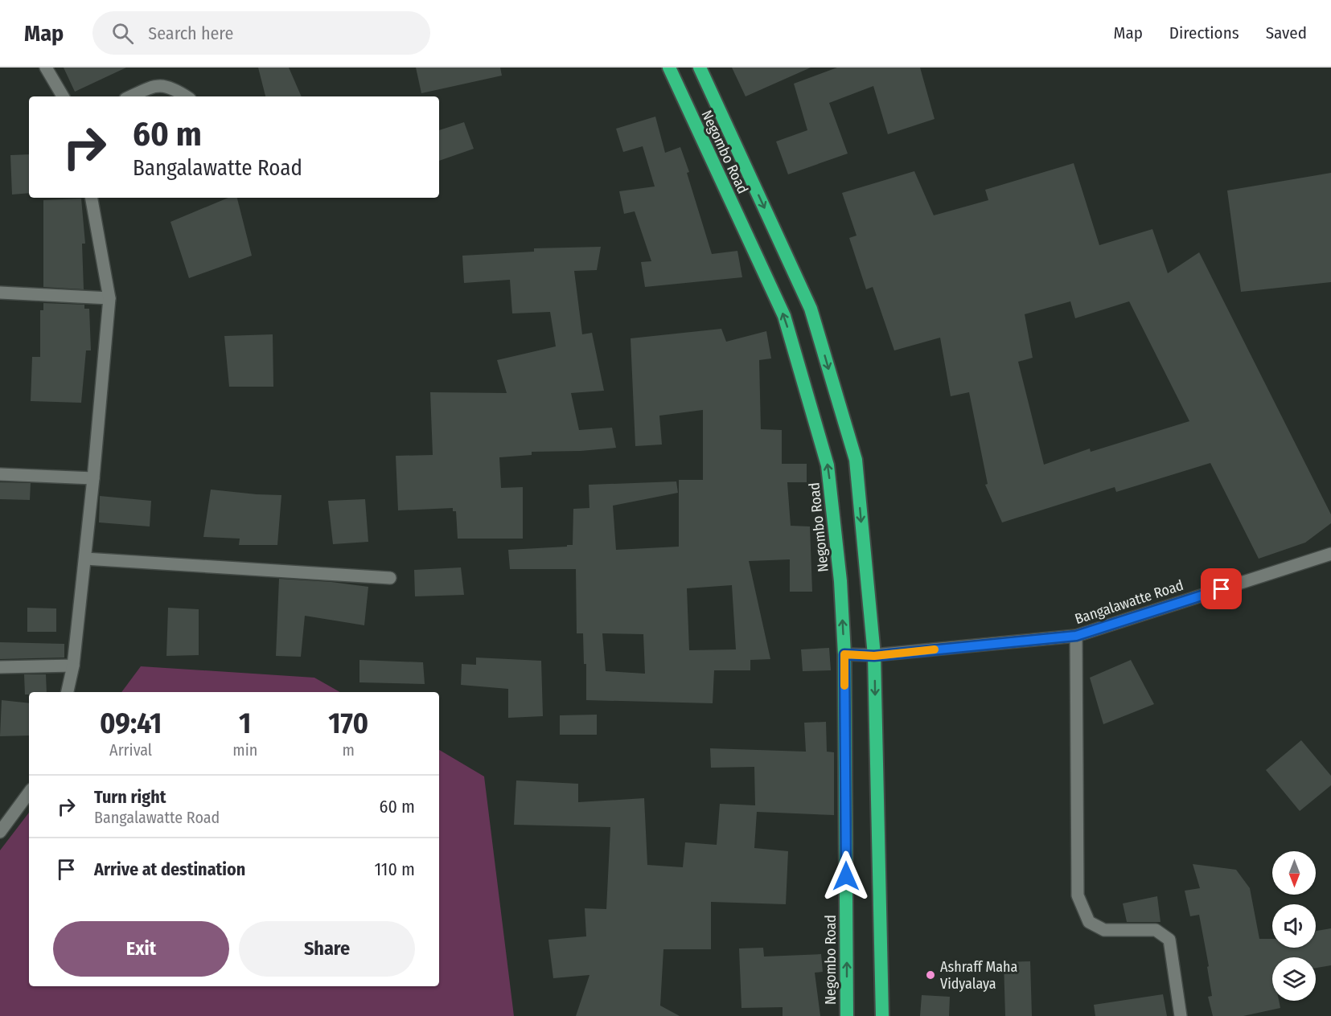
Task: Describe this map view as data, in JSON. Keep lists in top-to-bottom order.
{
  "streets": {
    "highway": ["Negombo Road"],
    "street": ["Bangalawatte Road"]
  },
  "crossings": [
    ["Negombo Road", "Bangalawatte Road"]
  ],
  "places": ["Ashraff Maha Vidyalaya"],
  "north": "bottom",
  "page": {
    "header": "Map",
    "search": "Search here",
    "nav": ["Map", "Directions", "Saved"],
    "turn": ["60 m", "Bangalawatte Road"],
    "eta": [
      "09:41",
      "Arrival",
      "1",
      "min",
      "170",
      "m"
    ],
    "list": [
      {
        "name": "Turn right",
        "note": "Bangalawatte Road",
        "value": "60 m"
      },
      {
        "name": "Arrive at destination",
        "value": "110 m"
      }
    ],
    "buttons": ["Exit", "Share"]
  }
}
